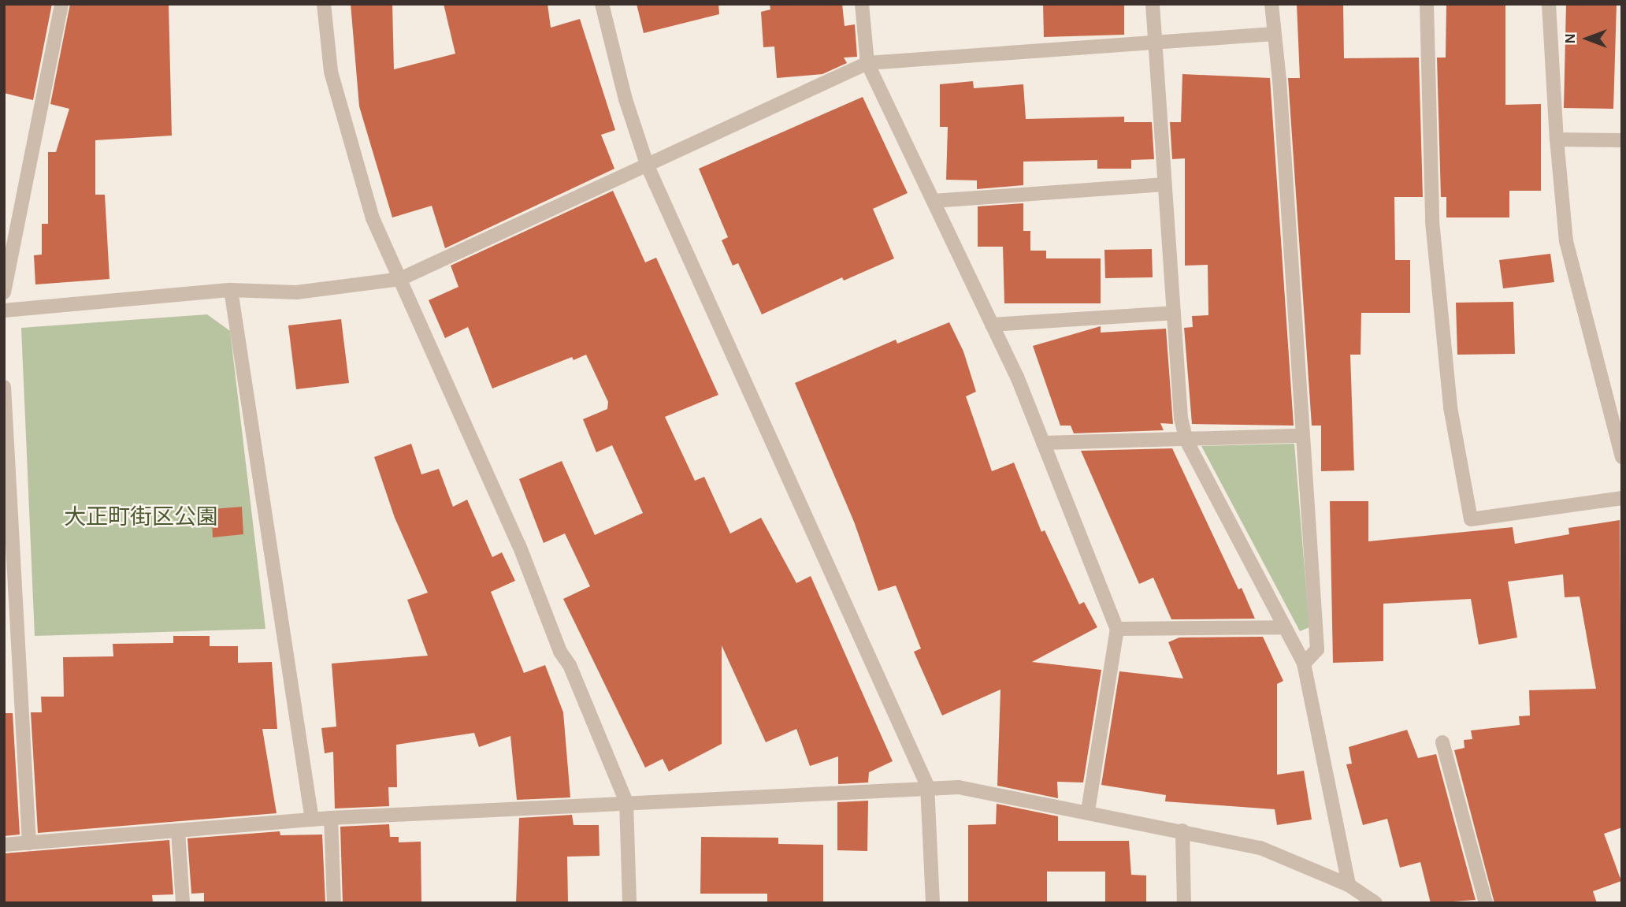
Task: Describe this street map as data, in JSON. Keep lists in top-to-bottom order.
{
  "parks": ["大正町街区公園"],
  "north": "left"
}
